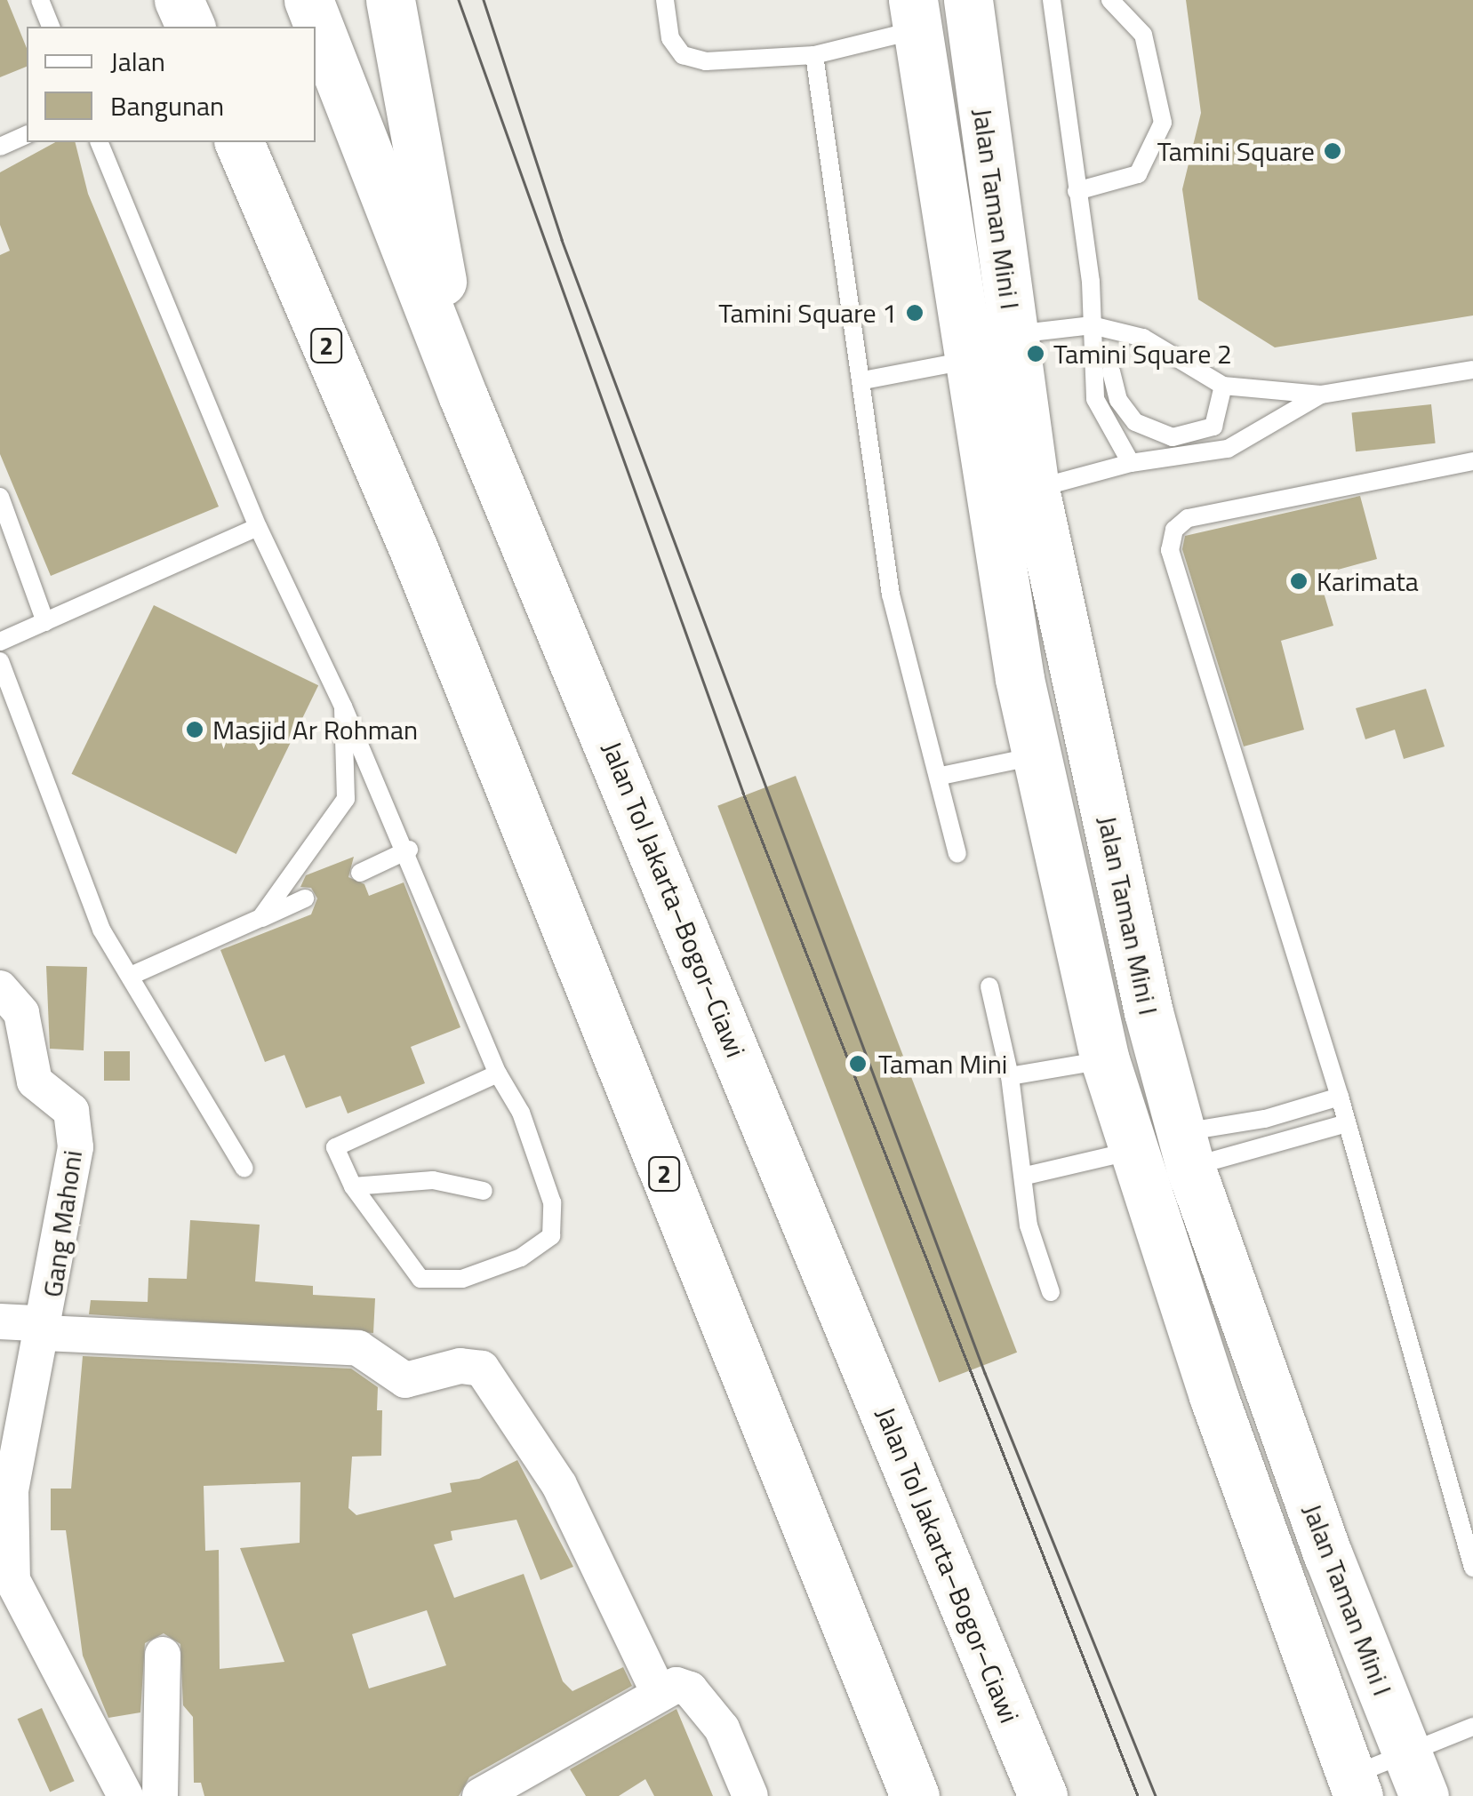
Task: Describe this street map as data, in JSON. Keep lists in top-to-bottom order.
{
  "streets": {
    "main road": ["Jalan Taman Mini I", "2", "Jalan Tol Jakarta–Bogor–Ciawi"],
    "street": ["Gang Mahoni"]
  },
  "places": [
    "Tamini Square",
    "Tamini Square 1",
    "Tamini Square 2",
    "Karimata",
    "Masjid Ar Rohman",
    "Taman Mini"
  ],
  "legend": ["Jalan", "Bangunan"]
}
